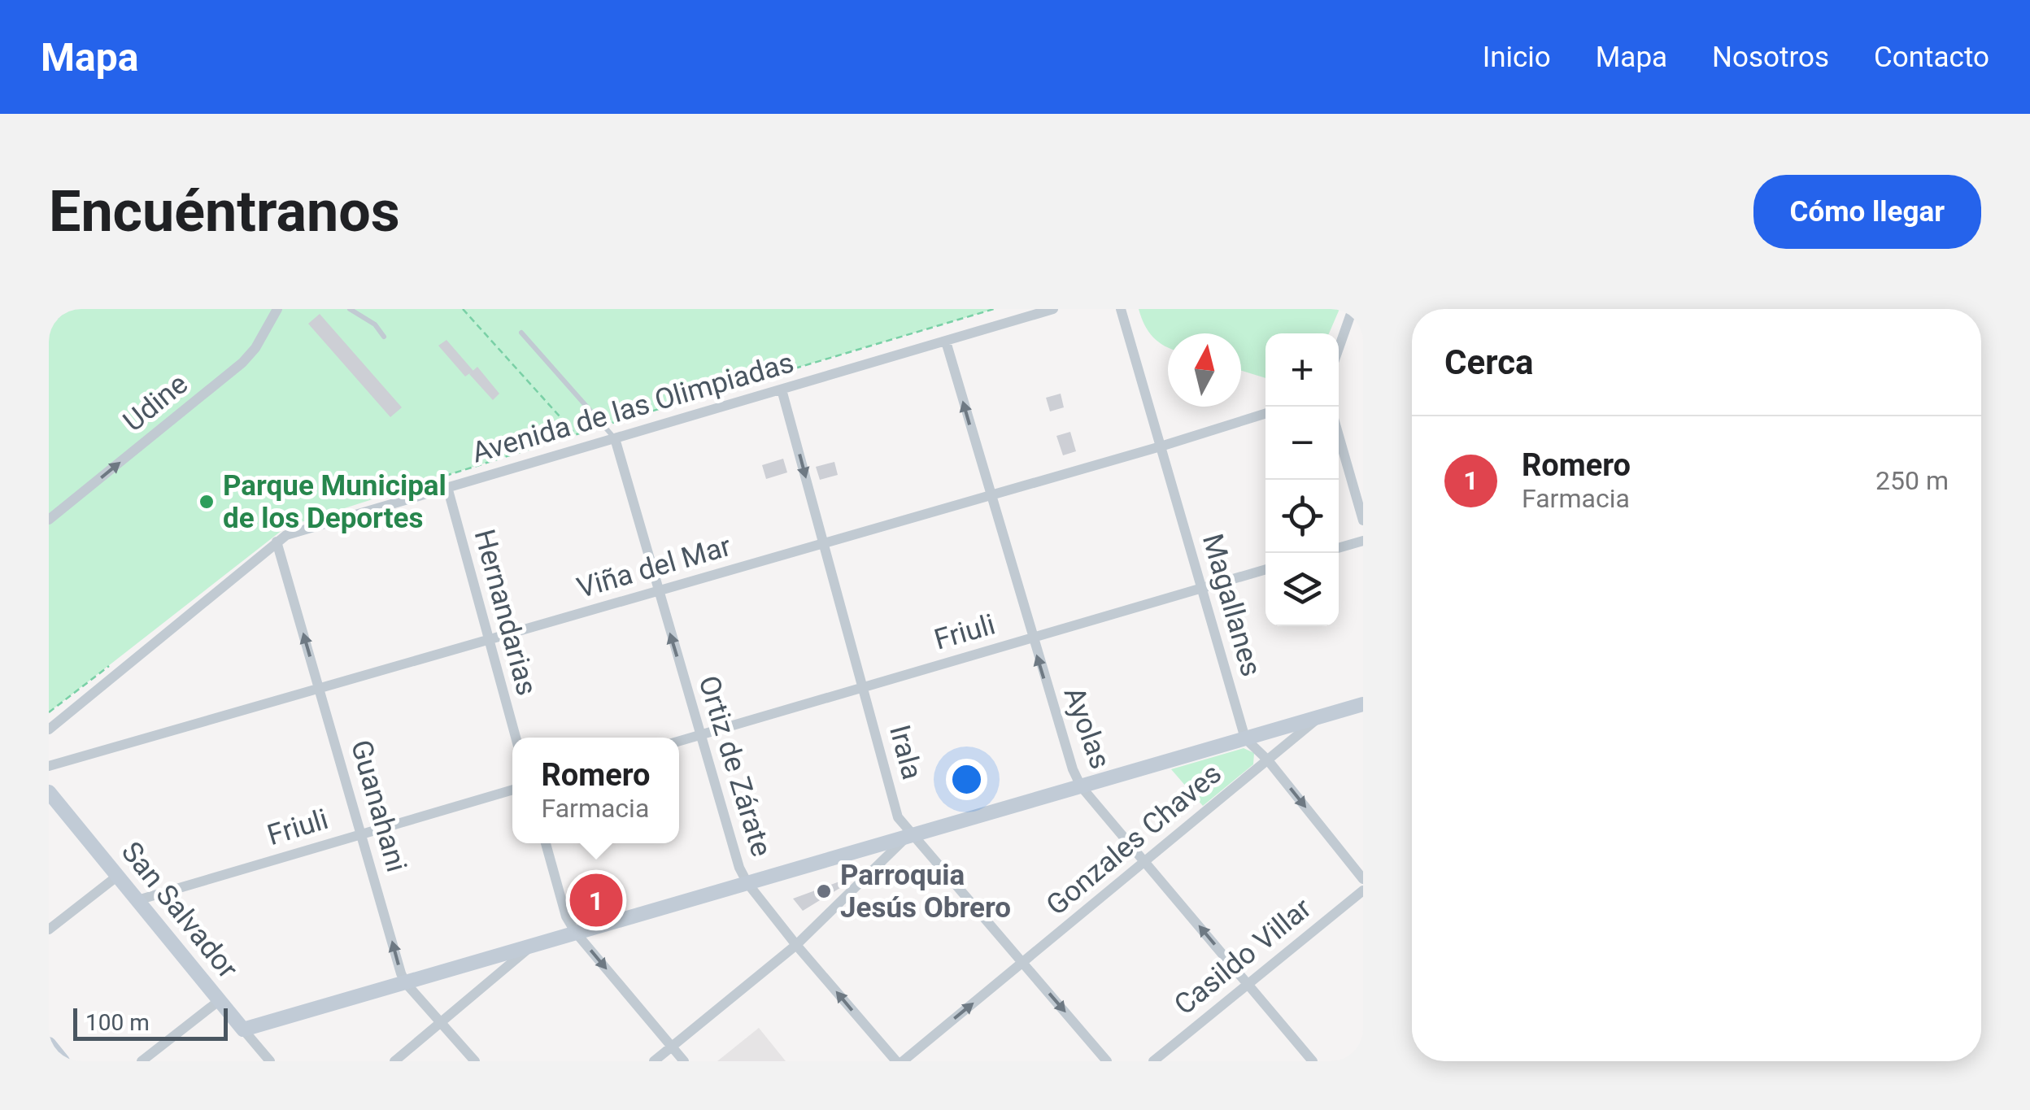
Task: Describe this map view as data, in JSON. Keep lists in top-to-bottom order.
{
  "streets": {
    "street": [
      "Udine",
      "Avenida de las Olimpiadas",
      "Viña del Mar",
      "Magallanes",
      "Hernandarias",
      "Friuli",
      "Ayolas",
      "Irala",
      "Ortiz de Zárate",
      "Guanahani",
      "Gonzales Chaves",
      "San Salvador",
      "Casildo Villar"
    ]
  },
  "crossings": [
    ["Avenida de las Olimpiadas", "Hernandarias"],
    ["Avenida de las Olimpiadas", "Ayolas"],
    ["Avenida de las Olimpiadas", "Irala"],
    ["Avenida de las Olimpiadas", "Ortiz de Zárate"],
    ["Avenida de las Olimpiadas", "Guanahani"],
    ["Viña del Mar", "Magallanes"],
    ["Viña del Mar", "Hernandarias"],
    ["Viña del Mar", "Ayolas"],
    ["Viña del Mar", "Irala"],
    ["Viña del Mar", "Ortiz de Zárate"],
    ["Viña del Mar", "Guanahani"],
    ["Magallanes", "Friuli"],
    ["Magallanes", "Gonzales Chaves"],
    ["Friuli", "Ayolas"],
    ["Friuli", "Irala"],
    ["Friuli", "Ortiz de Zárate"],
    ["Friuli", "Guanahani"],
    ["Friuli", "San Salvador"],
    ["Ayolas", "Gonzales Chaves"],
    ["Ayolas", "Casildo Villar"],
    ["Irala", "Gonzales Chaves"]
  ],
  "one_way": [
    "Udine",
    "Ayolas",
    "Irala",
    "Ortiz de Zárate",
    "Guanahani"
  ],
  "places": ["Parque Municipal de los Deportes", "Parroquia Jesús Obrero"],
  "scale_bar": "100 m",
  "north": "top",
  "page": {
    "header": "Mapa",
    "nav": [
      "Inicio",
      "Mapa",
      "Nosotros",
      "Contacto"
    ],
    "buttons": "Cómo llegar",
    "title": "Encuéntranos",
    "heading": "Cerca",
    "map_buttons": ["+", "−"],
    "list": [
      {
        "mark": "1",
        "name": "Romero",
        "note": "Farmacia",
        "value": "250 m"
      }
    ],
    "popup": ["Romero", "Farmacia"],
    "pins": "1",
    "scale": "100 m"
  }
}
